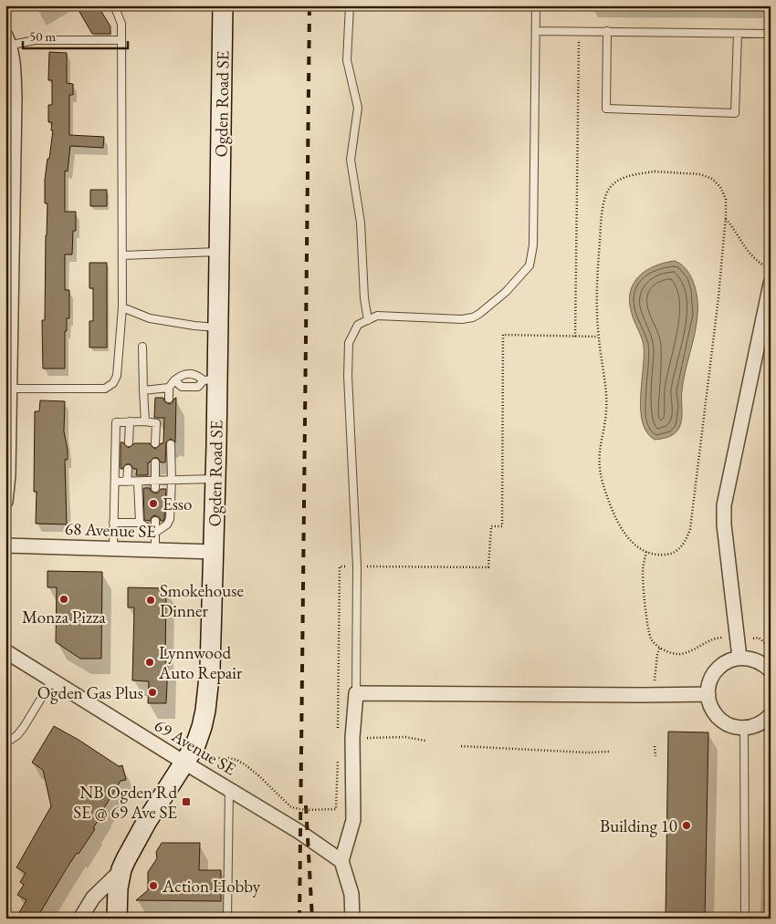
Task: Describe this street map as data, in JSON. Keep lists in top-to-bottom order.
{
  "streets": {
    "street": ["Ogden Road SE", "68 Avenue SE", "69 Avenue SE"]
  },
  "crossings": [
    ["Ogden Road SE", "68 Avenue SE"],
    ["Ogden Road SE", "69 Avenue SE"]
  ],
  "places": {
    "other": [
      "Esso",
      "Monza Pizza",
      "Smokehouse Dinner",
      "Lynnwood Auto Repair",
      "Ogden Gas Plus",
      "Building 10",
      "Action Hobby"
    ],
    "transit": ["NB Ogden Rd SE @ 69 Ave SE"]
  },
  "scale_bar": "50 m"
}
